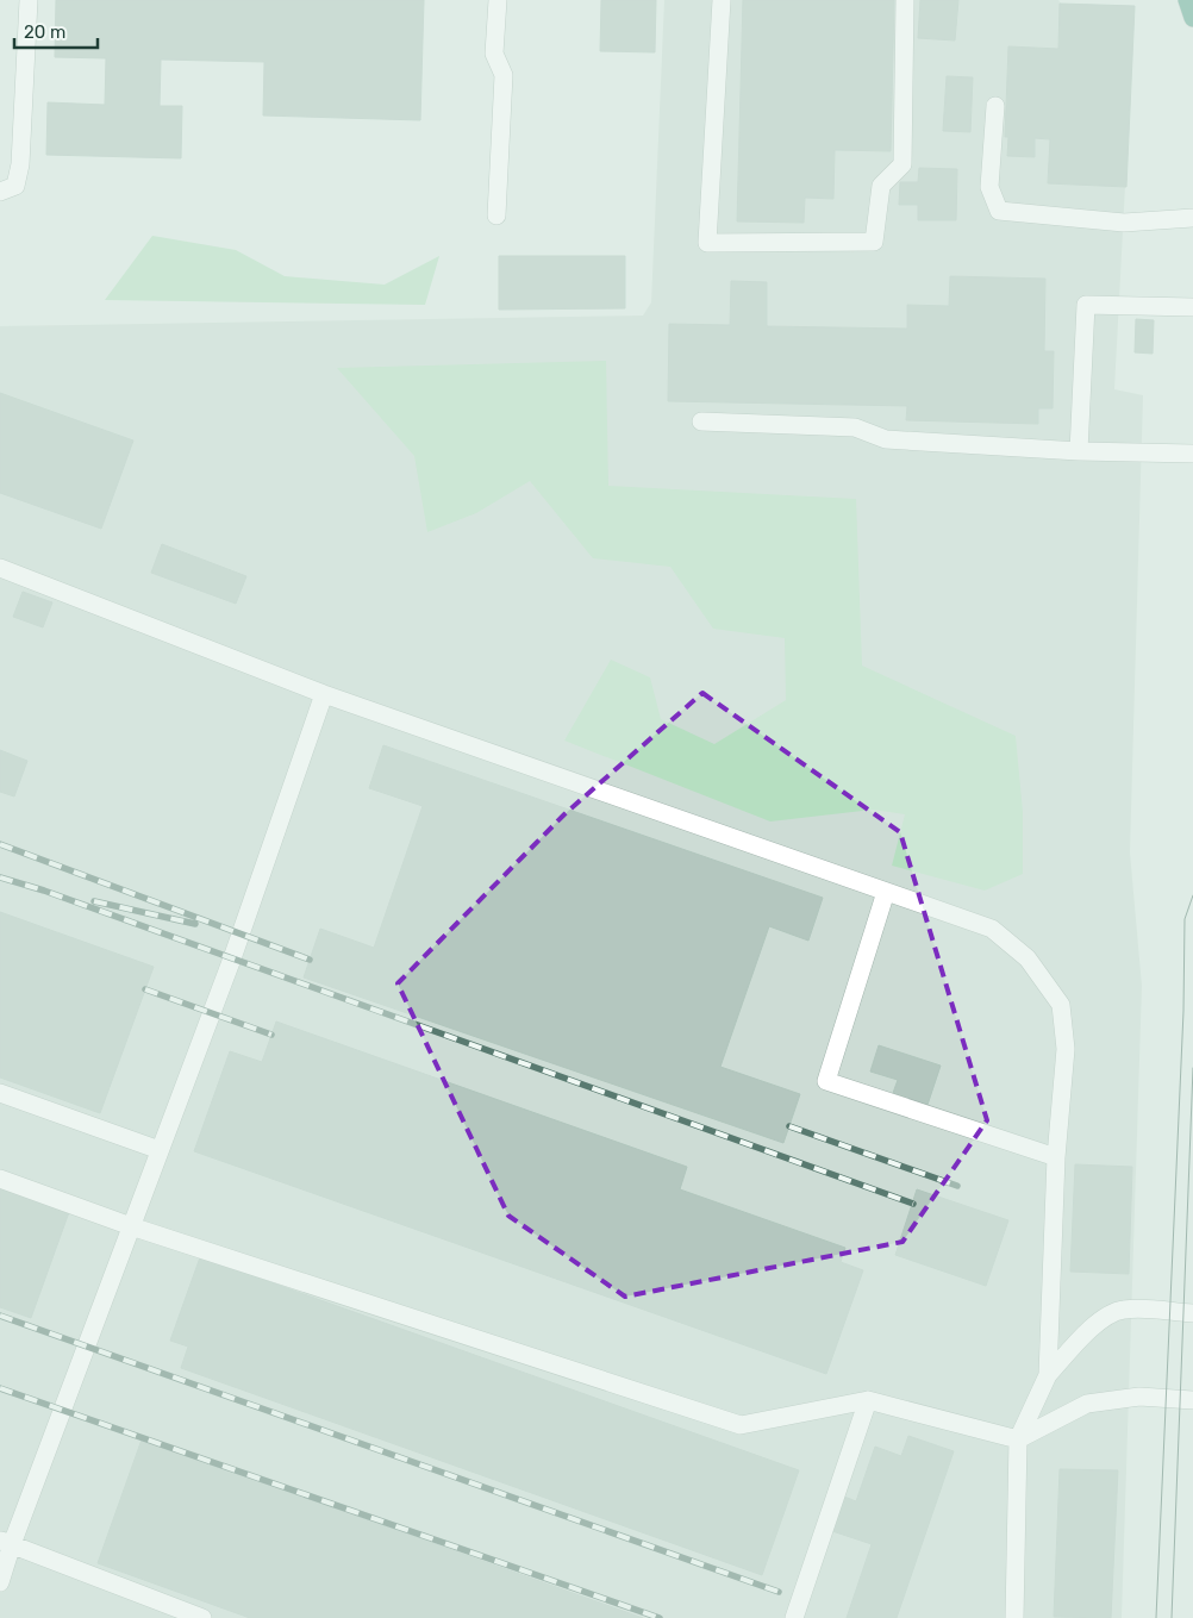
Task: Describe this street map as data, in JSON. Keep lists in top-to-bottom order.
{
  "scale_bar": "20 m"
}
